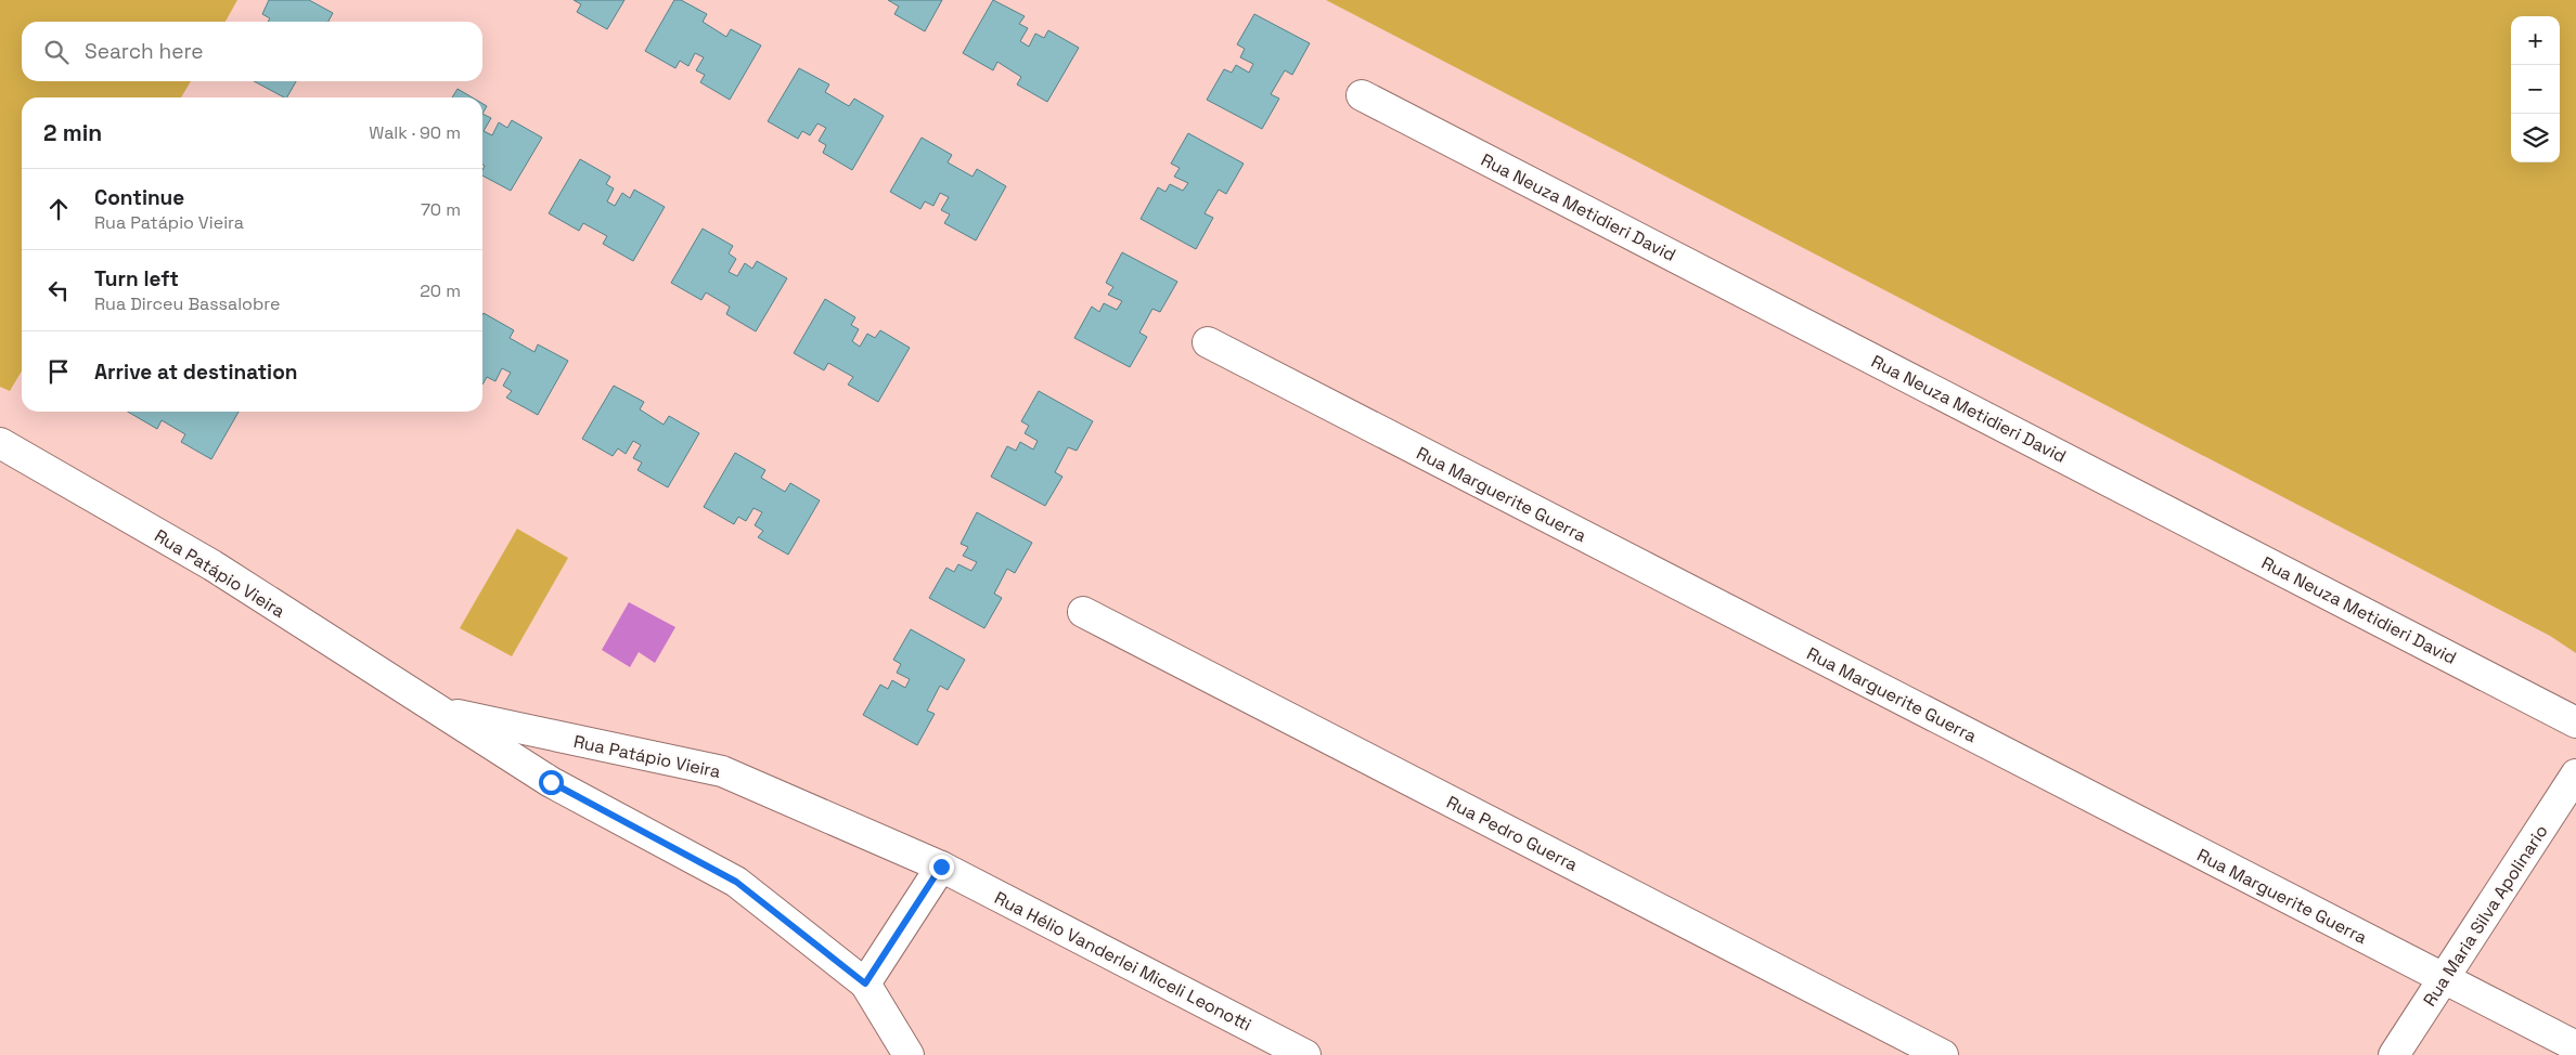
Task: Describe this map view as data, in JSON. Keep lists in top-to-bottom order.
{
  "streets": {
    "street": [
      "Rua Neuza Metidieri David",
      "Rua Marguerite Guerra",
      "Rua Patápio Vieira",
      "Rua Pedro Guerra",
      "Rua Maria Silva Apolinario",
      "Rua Hélio Vanderlei Miceli Leonotti"
    ]
  },
  "crossings": [
    ["Rua Marguerite Guerra", "Rua Maria Silva Apolinario"],
    ["Rua Patápio Vieira", "Rua Hélio Vanderlei Miceli Leonotti"]
  ],
  "page": {
    "map_buttons": ["+", "−"],
    "search": "Search here",
    "heading": ["2 min", "Walk · 90 m"],
    "list": [
      ["Continue", "Rua Patápio Vieira", "70 m"],
      ["Turn left", "Rua Dirceu Bassalobre", "20 m"],
      "Arrive at destination"
    ]
  }
}
